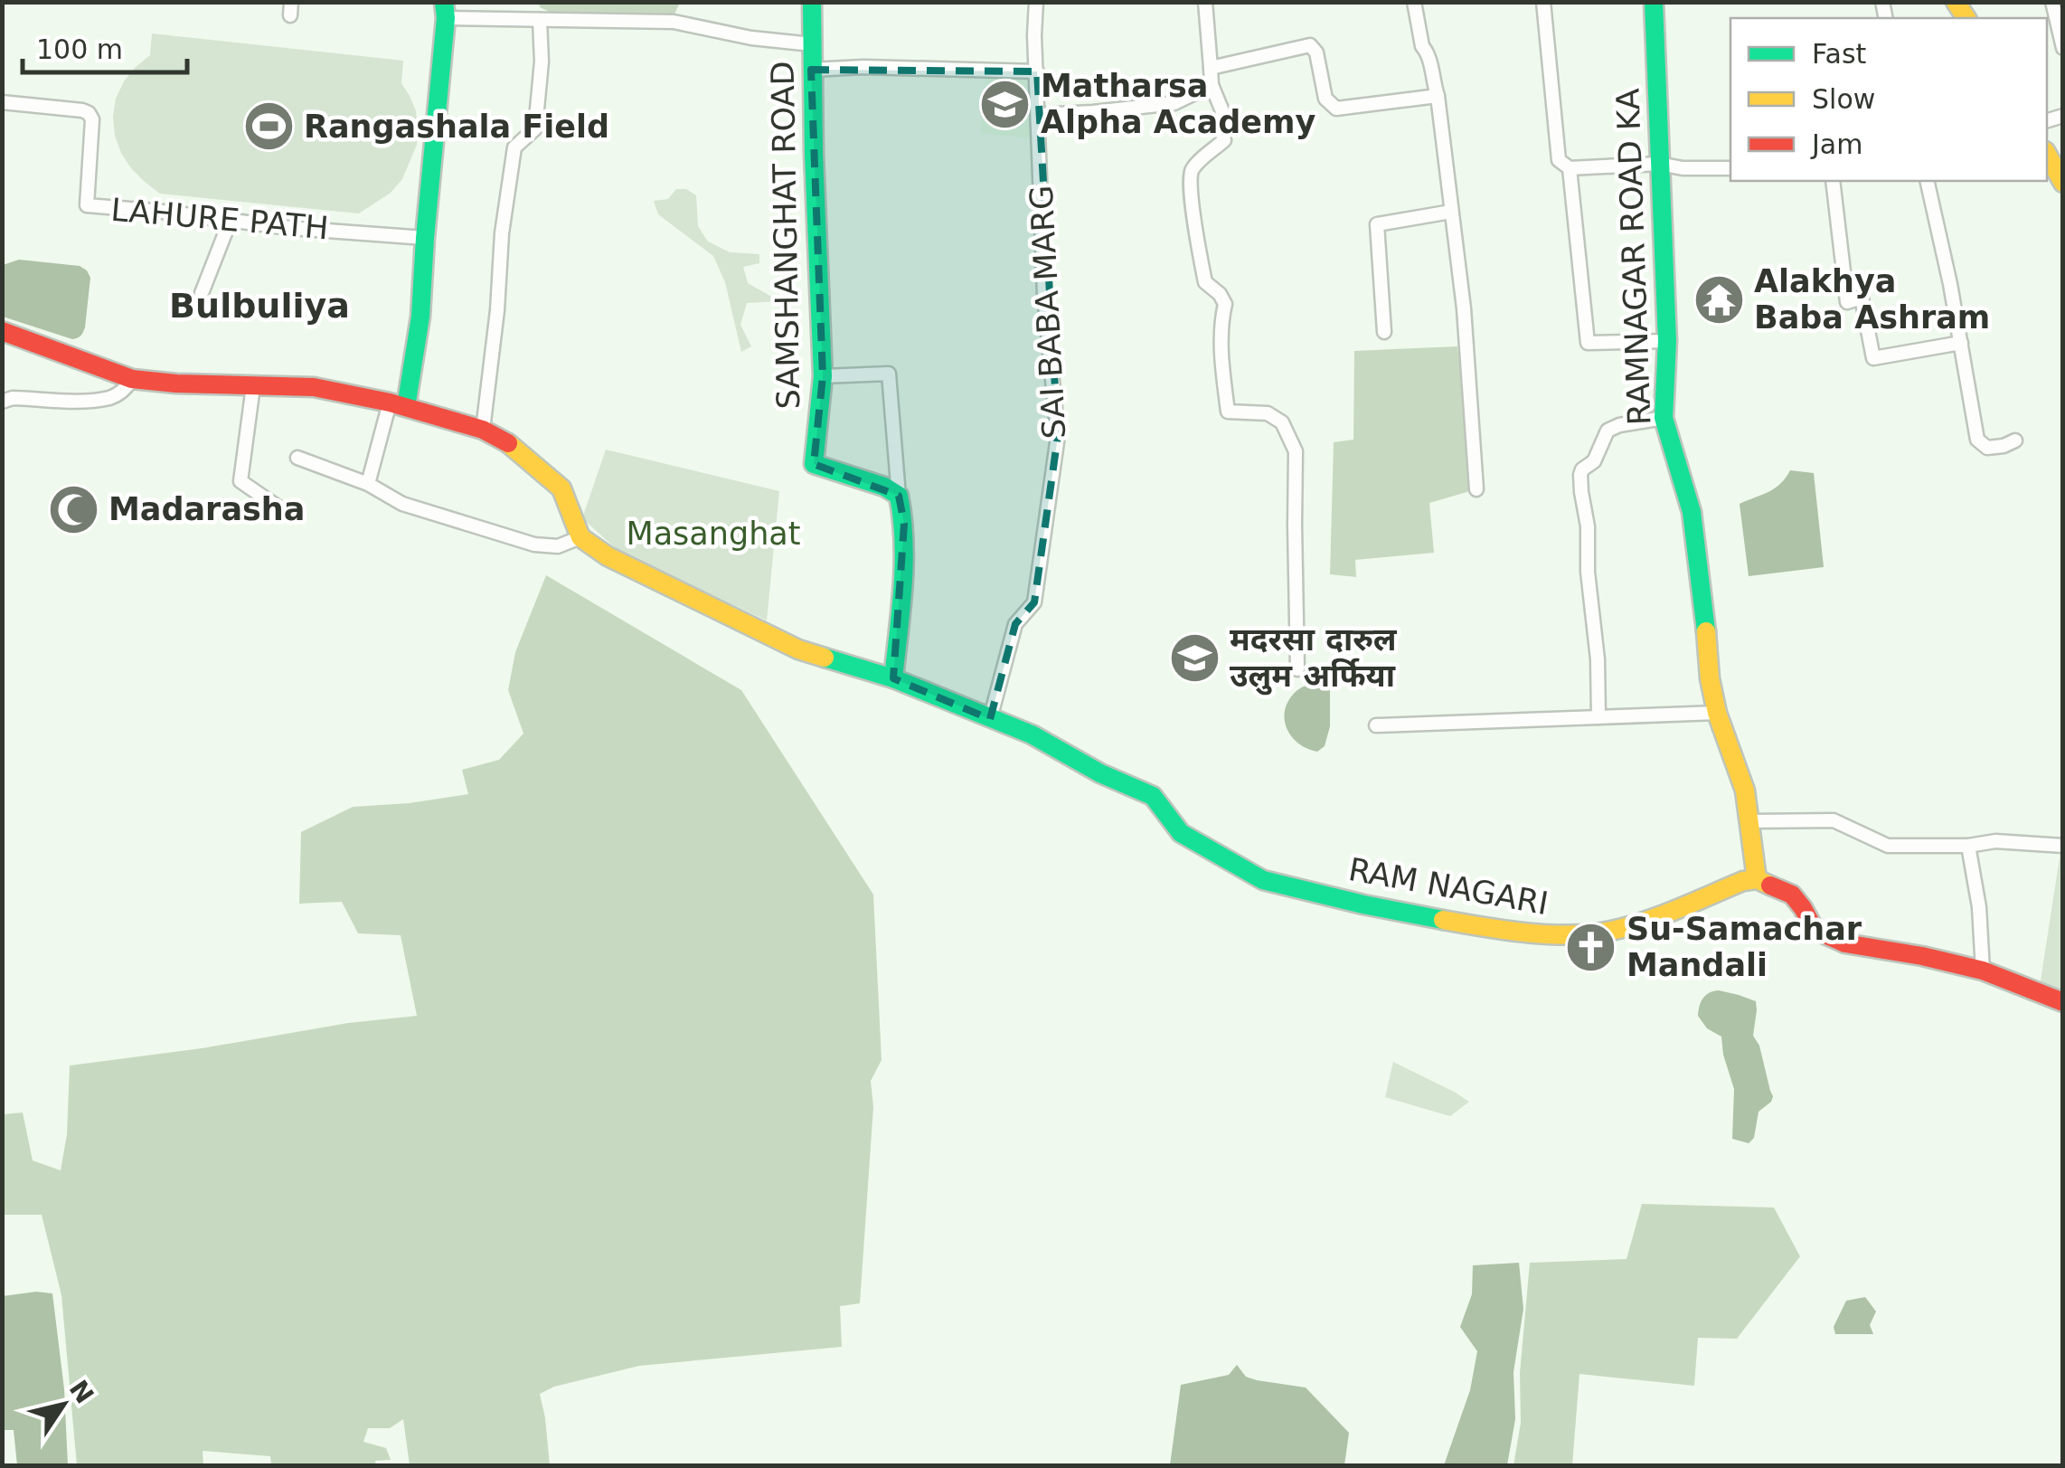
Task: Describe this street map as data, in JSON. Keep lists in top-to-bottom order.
{
  "streets": {
    "main road": ["SAMSHANGHAT ROAD", "RAMNAGAR ROAD KA", "RAM NAGARI"],
    "street": ["LAHURE PATH", "SAI BABA MARG"]
  },
  "crossings": [
    ["RAMNAGAR ROAD KA", "RAM NAGARI"],
    ["SAI BABA MARG", "RAM NAGARI"]
  ],
  "districts": ["Bulbuliya"],
  "parks": ["Masanghat"],
  "places": {
    "school or university": ["Matharsa Alpha Academy", "मदरसा दारुल उलुम अर्फिया"],
    "sports": ["Rangashala Field"],
    "temple": ["Alakhya Baba Ashram"],
    "mosque": ["Madarasha"],
    "church": ["Su-Samachar Mandali"]
  },
  "legend": ["Fast", "Slow", "Jam"],
  "scale_bar": "100 m",
  "north": "top right"
}
